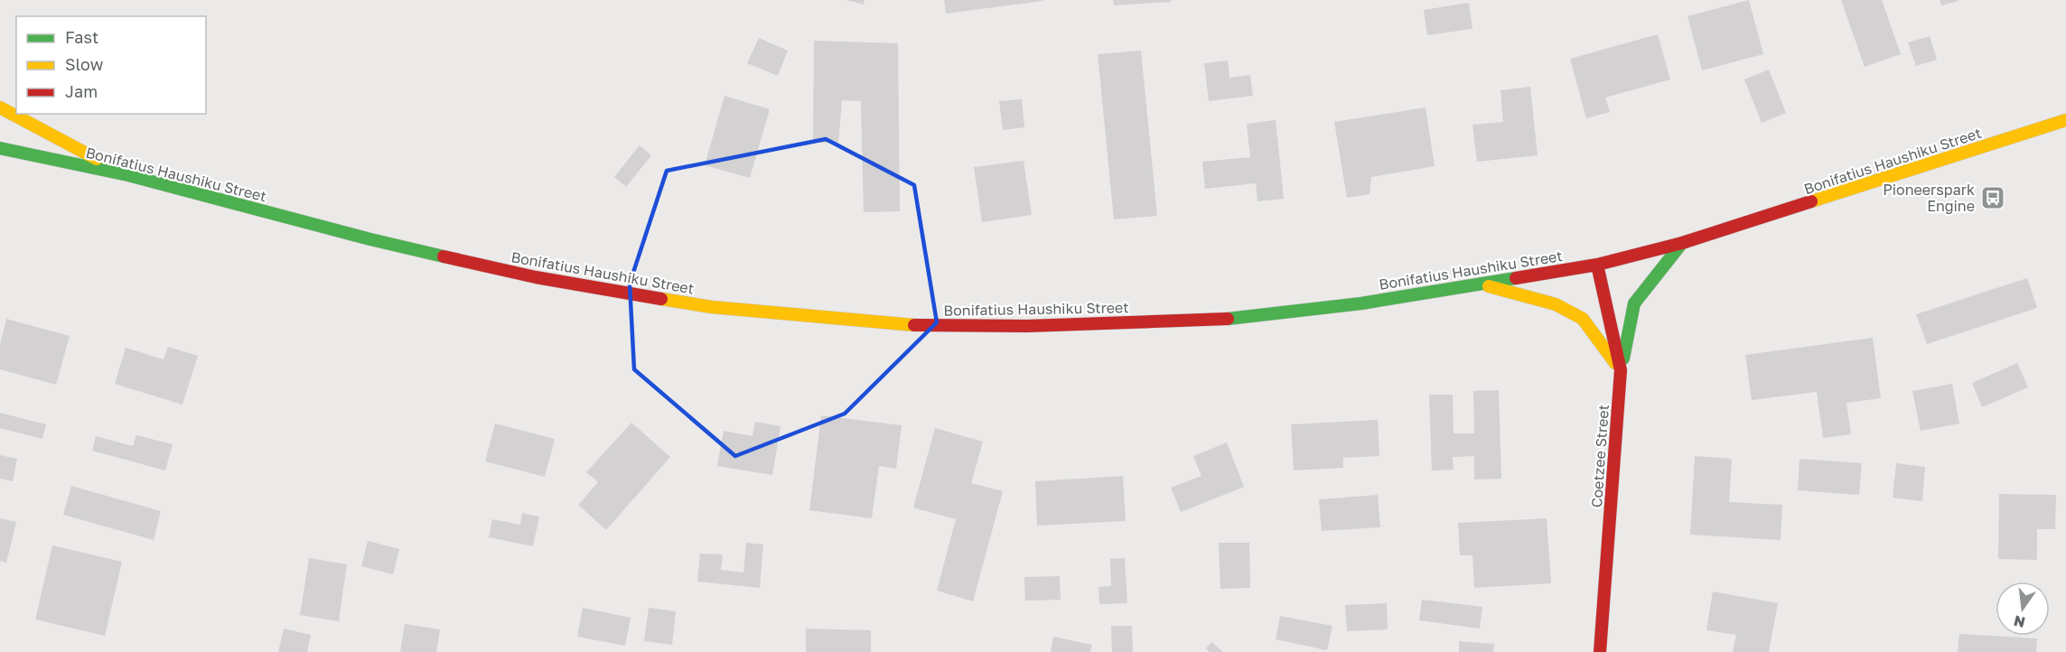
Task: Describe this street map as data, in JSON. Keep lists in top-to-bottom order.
{
  "streets": {
    "street": ["Bonifatius Haushiku Street", "Coetzee Street"]
  },
  "crossings": [
    ["Bonifatius Haushiku Street", "Coetzee Street"]
  ],
  "places": {
    "bus stop": ["Pioneerspark Engine"]
  },
  "legend": ["Fast", "Slow", "Jam"],
  "north": "bottom"
}
